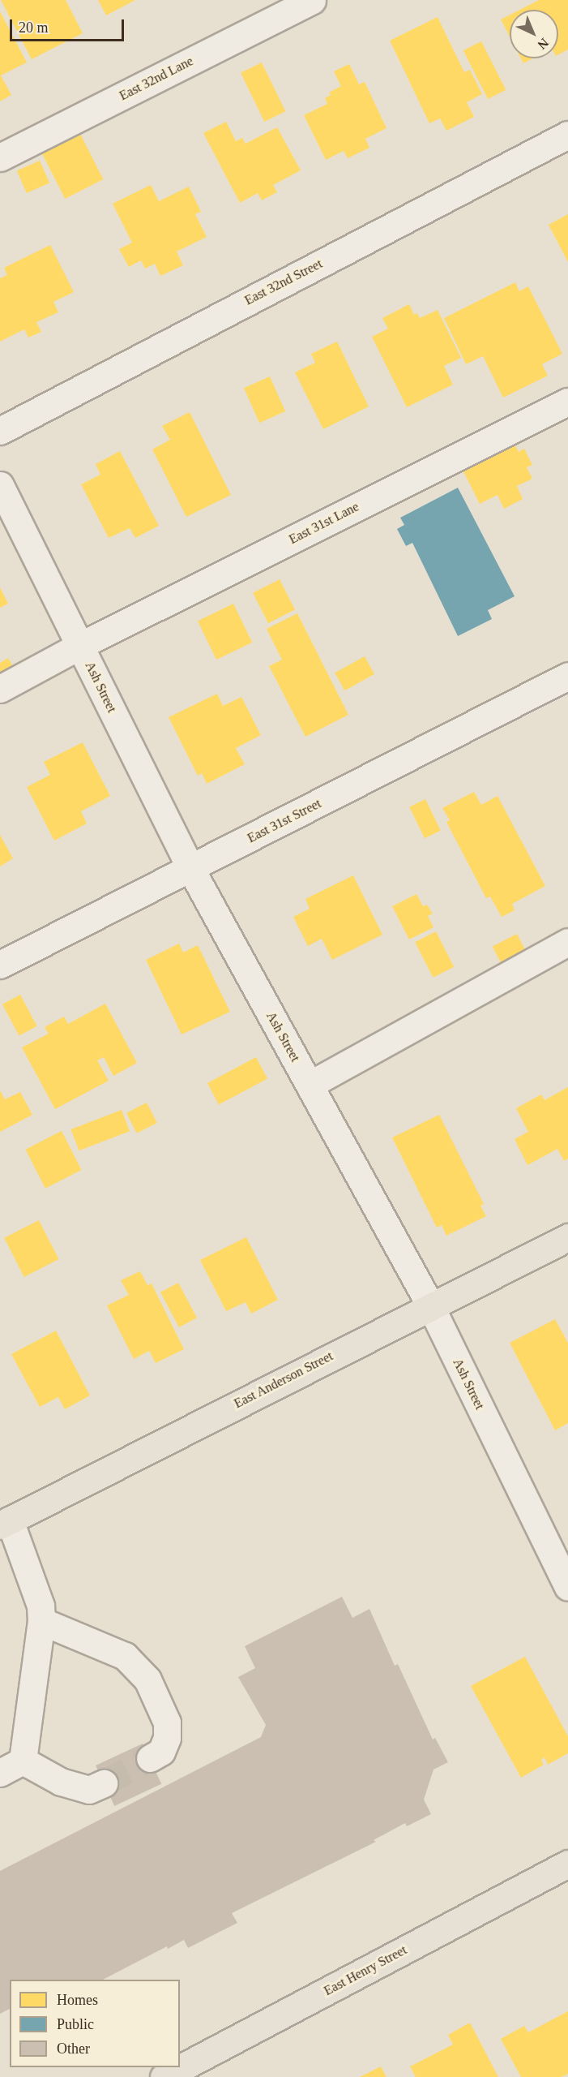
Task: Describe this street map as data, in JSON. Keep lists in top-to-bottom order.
{
  "streets": {
    "main road": ["East Anderson Street", "East Henry Street"],
    "street": [
      "East 32nd Lane",
      "East 32nd Street",
      "East 31st Lane",
      "Ash Street",
      "East 31st Street"
    ]
  },
  "crossings": [
    ["East 31st Lane", "Ash Street"],
    ["Ash Street", "East 31st Street"],
    ["Ash Street", "East Anderson Street"]
  ],
  "legend": ["Homes", "Public", "Other"],
  "scale_bar": "20 m",
  "north": "bottom right"
}
